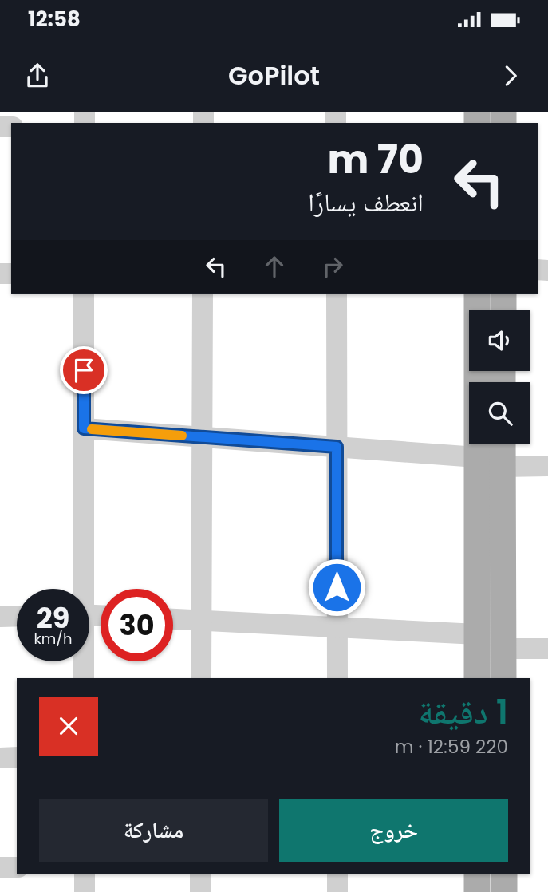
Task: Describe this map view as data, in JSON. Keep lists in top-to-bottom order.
{
  "page": {
    "status": "12:58",
    "header": "GoPilot",
    "turn": ["70 m", "انعطف يسارًا"],
    "speed": "29 km/h",
    "limit": "30",
    "heading": ["1 دقيقة", "220 m · 12:59"],
    "buttons": ["خروج", "مشاركة"]
  }
}
